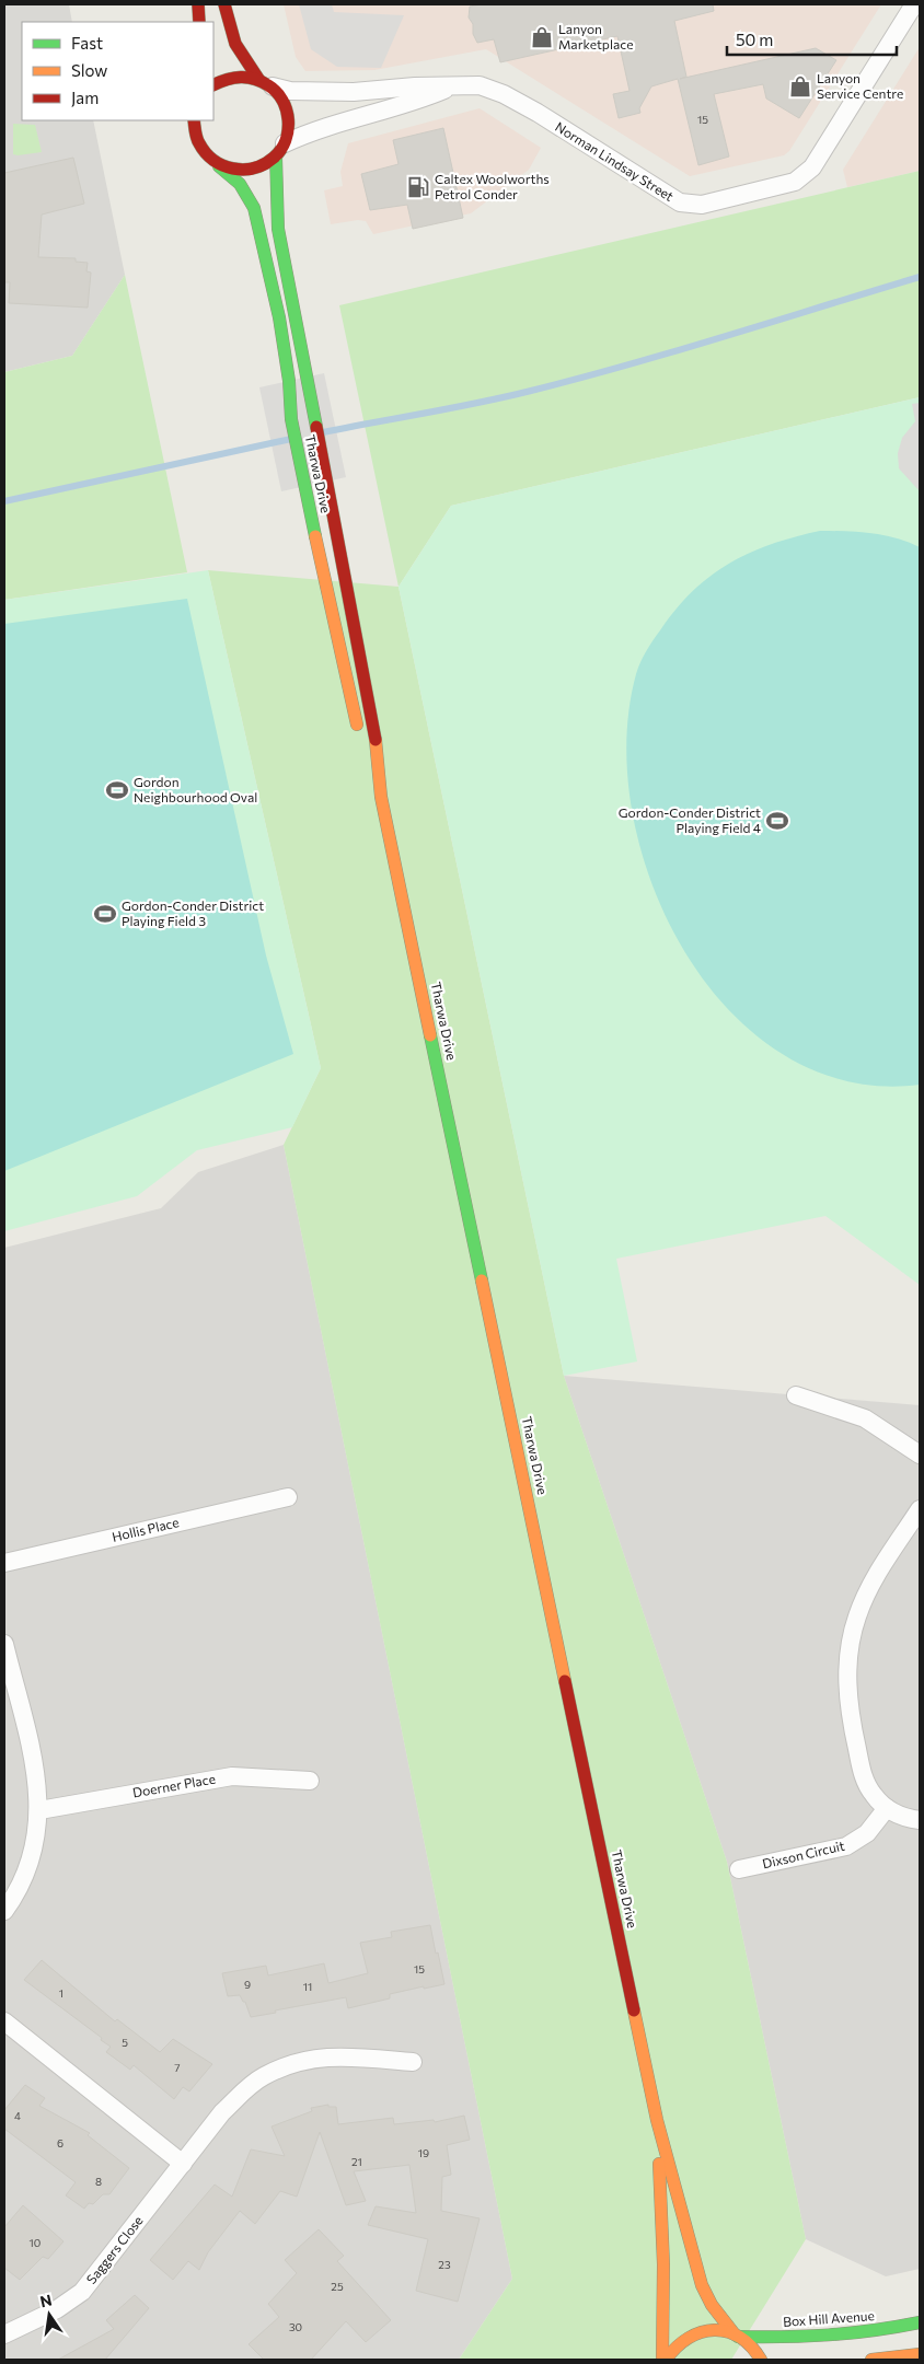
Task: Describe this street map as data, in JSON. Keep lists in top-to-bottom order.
{
  "streets": {
    "main road": ["Tharwa Drive", "Box Hill Avenue"],
    "street": [
      "Norman Lindsay Street",
      "Hollis Place",
      "Doerner Place",
      "Dixson Circuit",
      "Saggers Close"
    ]
  },
  "crossings": [
    ["Norman Lindsay Street", "Tharwa Drive"],
    ["Tharwa Drive", "Box Hill Avenue"]
  ],
  "places": {
    "shop": ["Lanyon Marketplace", "Lanyon Service Centre"],
    "fuel station": ["Caltex Woolworths Petrol Conder"],
    "sports": ["Gordon Neighbourhood Oval", "Gordon-Conder District Playing Field 4", "Gordon-Conder District Playing Field 3"]
  },
  "house_numbers": [
    "15",
    "15",
    "9",
    "11",
    "1",
    "5",
    "7",
    "4",
    "6",
    "19",
    "21",
    "8",
    "10",
    "23",
    "25",
    "30"
  ],
  "legend": ["Fast", "Slow", "Jam"],
  "scale_bar": "50 m",
  "north": "top"
}
